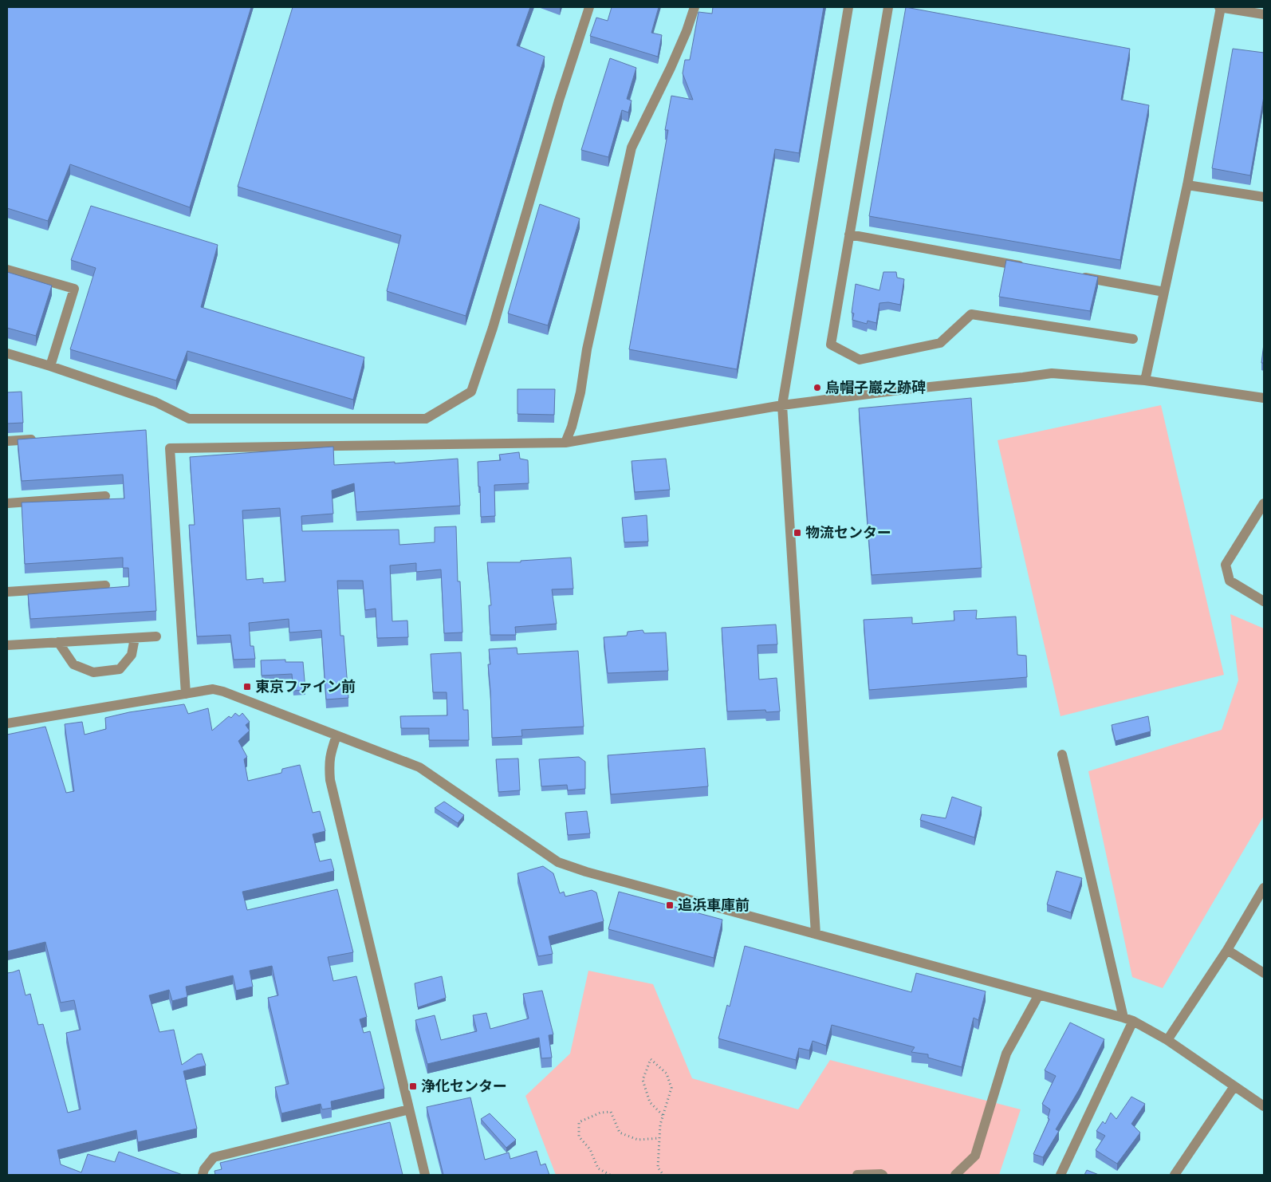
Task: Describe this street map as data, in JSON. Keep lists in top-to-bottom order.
{
  "places": {
    "other": ["烏帽子巖之跡碑"],
    "transit": [
      "物流センター",
      "東京ファイン前",
      "追浜車庫前",
      "浄化センター"
    ]
  }
}
